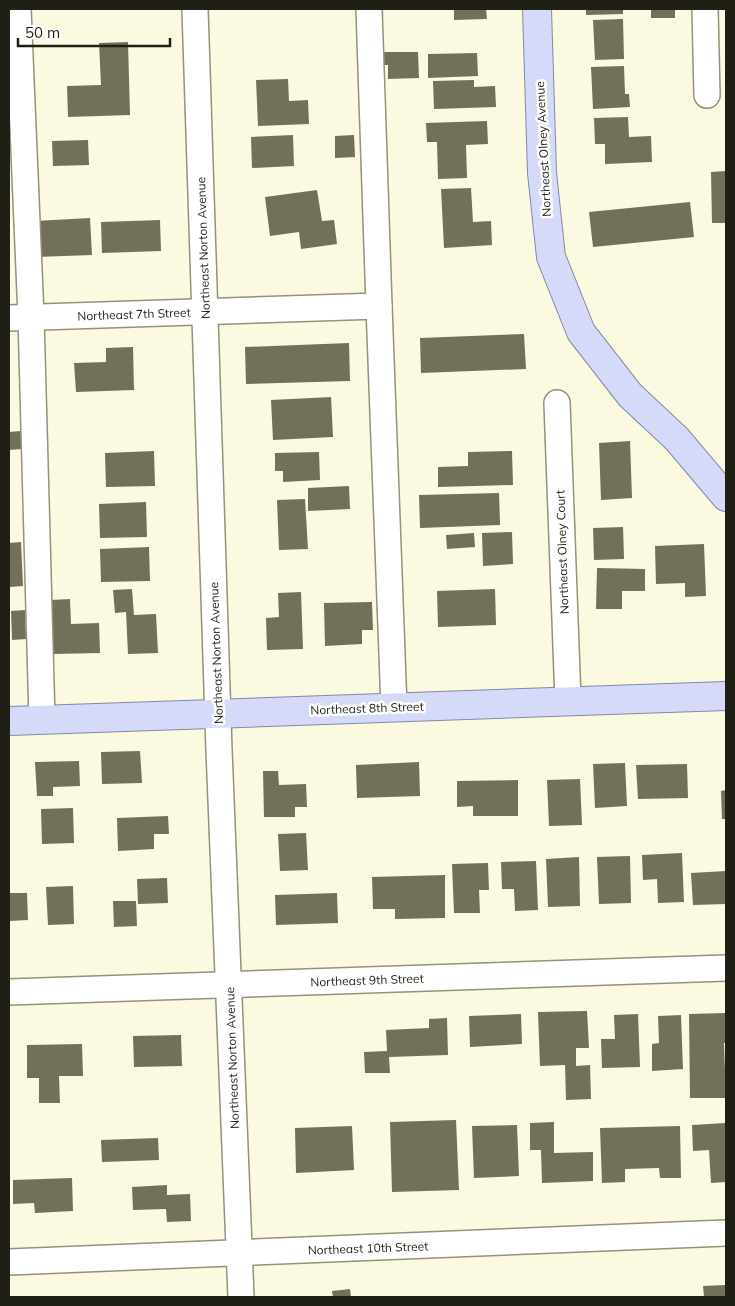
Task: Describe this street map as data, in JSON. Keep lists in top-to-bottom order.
{
  "streets": {
    "main road": ["Northeast Olney Avenue", "Northeast 8th Street"],
    "street": [
      "Northeast Norton Avenue",
      "Northeast 7th Street",
      "Northeast Olney Court",
      "Northeast 9th Street",
      "Northeast 10th Street"
    ]
  },
  "crossings": [
    ["Northeast Norton Avenue", "Northeast 7th Street"],
    ["Northeast Norton Avenue", "Northeast 8th Street"],
    ["Northeast Norton Avenue", "Northeast 9th Street"],
    ["Northeast Norton Avenue", "Northeast 10th Street"],
    ["Northeast Olney Court", "Northeast 8th Street"]
  ],
  "scale_bar": "50 m"
}
